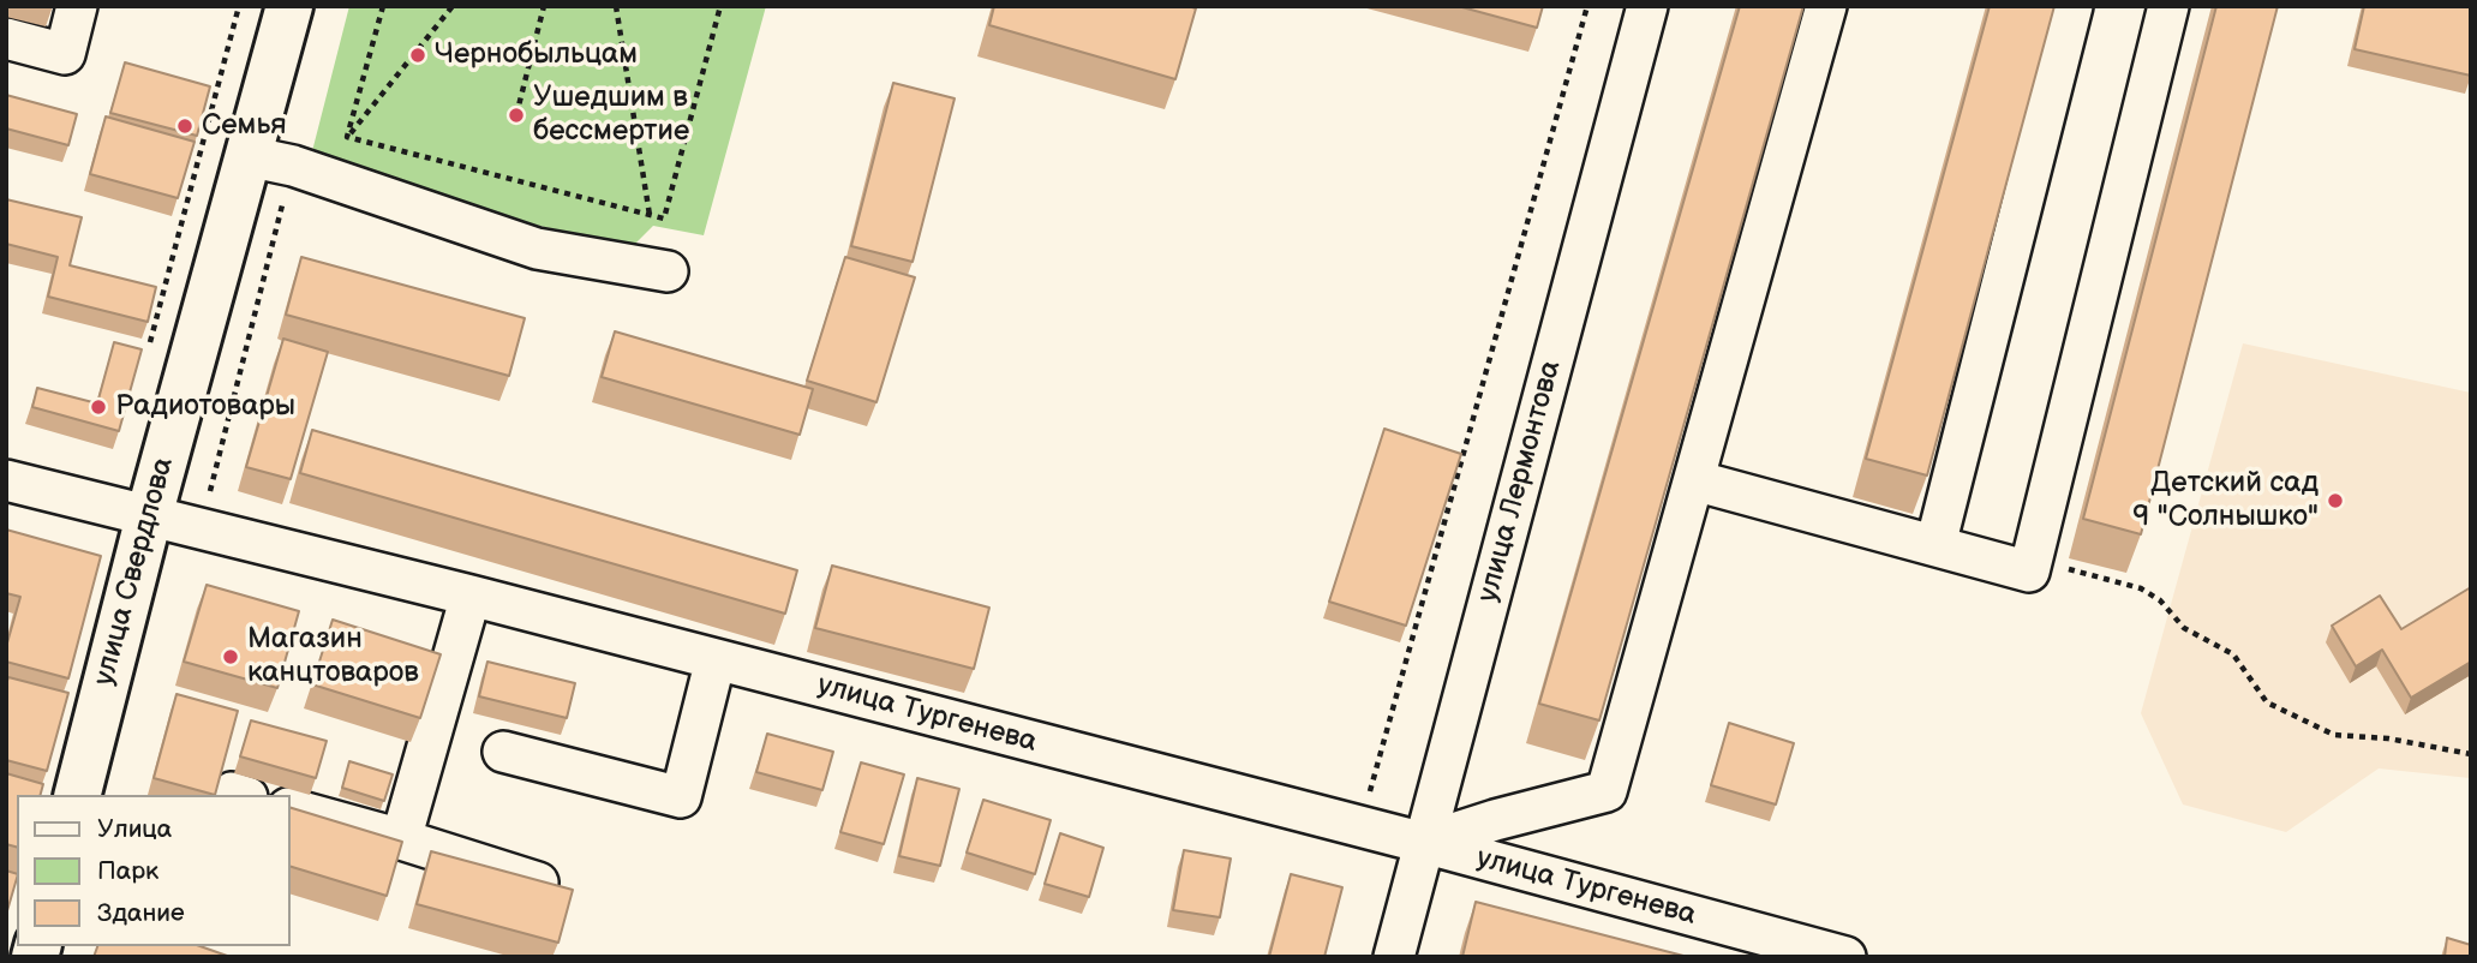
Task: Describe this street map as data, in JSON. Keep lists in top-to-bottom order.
{
  "streets": {
    "main road": ["улица Свердлова"],
    "street": ["улица Лермонтова", "улица Тургенева"]
  },
  "crossings": [
    ["улица Лермонтова", "улица Тургенева"],
    ["улица Свердлова", "улица Тургенева"]
  ],
  "places": [
    "Чернобыльцам",
    "Ушедшим в бессмертие",
    "Семья",
    "Радиотовары",
    "Детский сад 9 \"Солнышко\"",
    "Магазин канцтоваров"
  ],
  "legend": ["Улица", "Парк", "Здание"]
}
